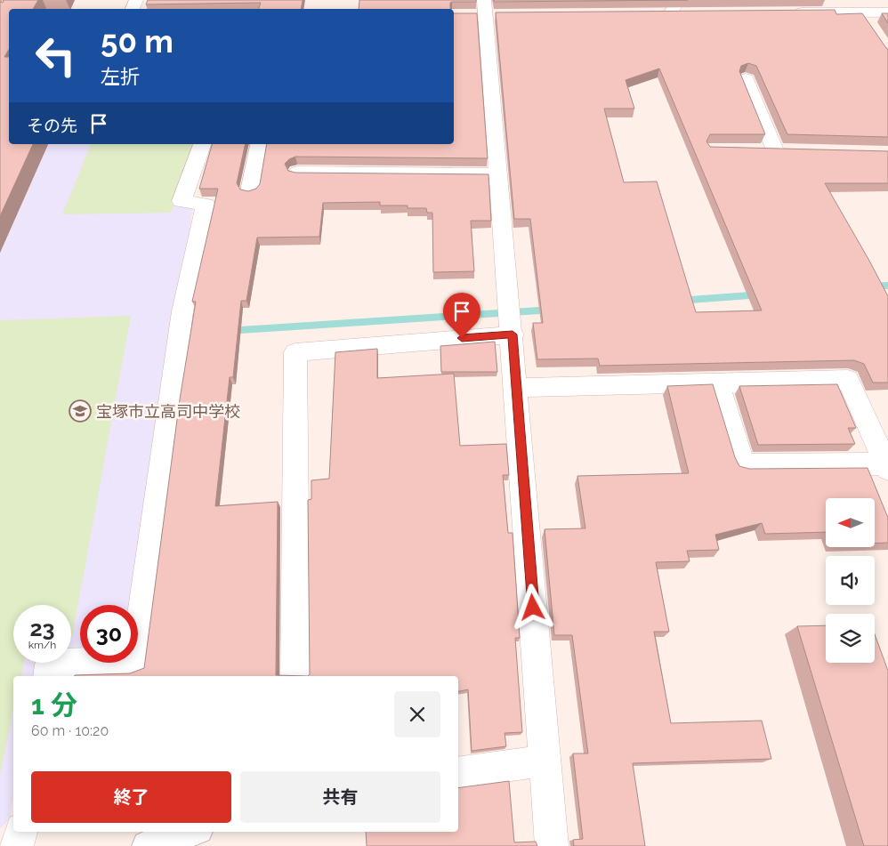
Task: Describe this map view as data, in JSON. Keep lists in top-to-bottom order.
{
  "places": {
    "school or university": ["宝塚市立高司中学校"]
  },
  "north": "left",
  "page": {
    "turn": ["50 m", "左折"],
    "then": "その先",
    "speed": "23 km/h",
    "limit": "30",
    "heading": ["1 分", "60 m · 10:20"],
    "buttons": ["終了", "共有"]
  }
}
